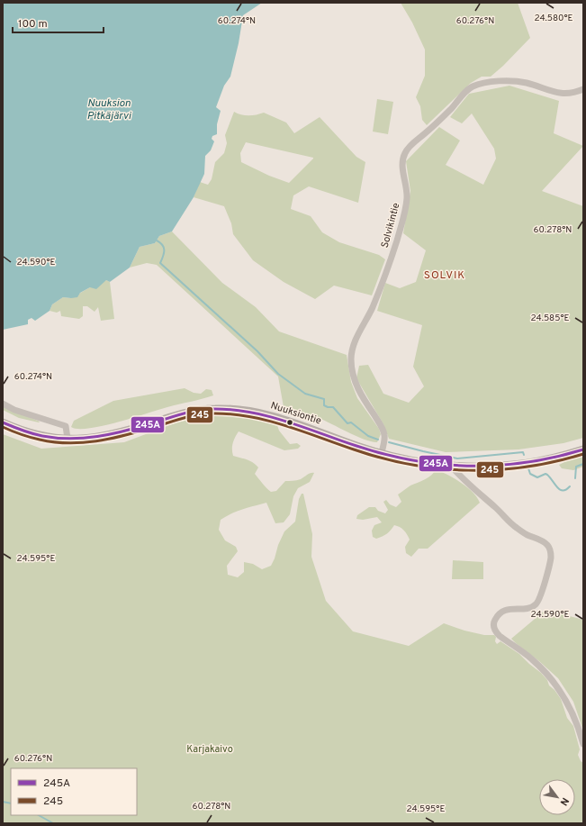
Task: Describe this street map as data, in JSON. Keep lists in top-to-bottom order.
{
  "streets": {
    "street": ["Solvikintie", "Nuuksiontie"]
  },
  "crossings": [
    ["Solvikintie", "Nuuksiontie"]
  ],
  "districts": ["SOLVIK"],
  "water": ["Nuuksion Pitkäjärvi"],
  "parks": ["Karjakaivo"],
  "lines": ["transit line 245A", "transit line 245"],
  "legend": ["245A", "245"],
  "scale_bar": "100 m",
  "north": "bottom right",
  "coordinates": [
    "24.580°E",
    "60.274°N",
    "60.276°N",
    "60.278°N",
    "24.590°E",
    "24.585°E",
    "24.595°E"
  ]
}
